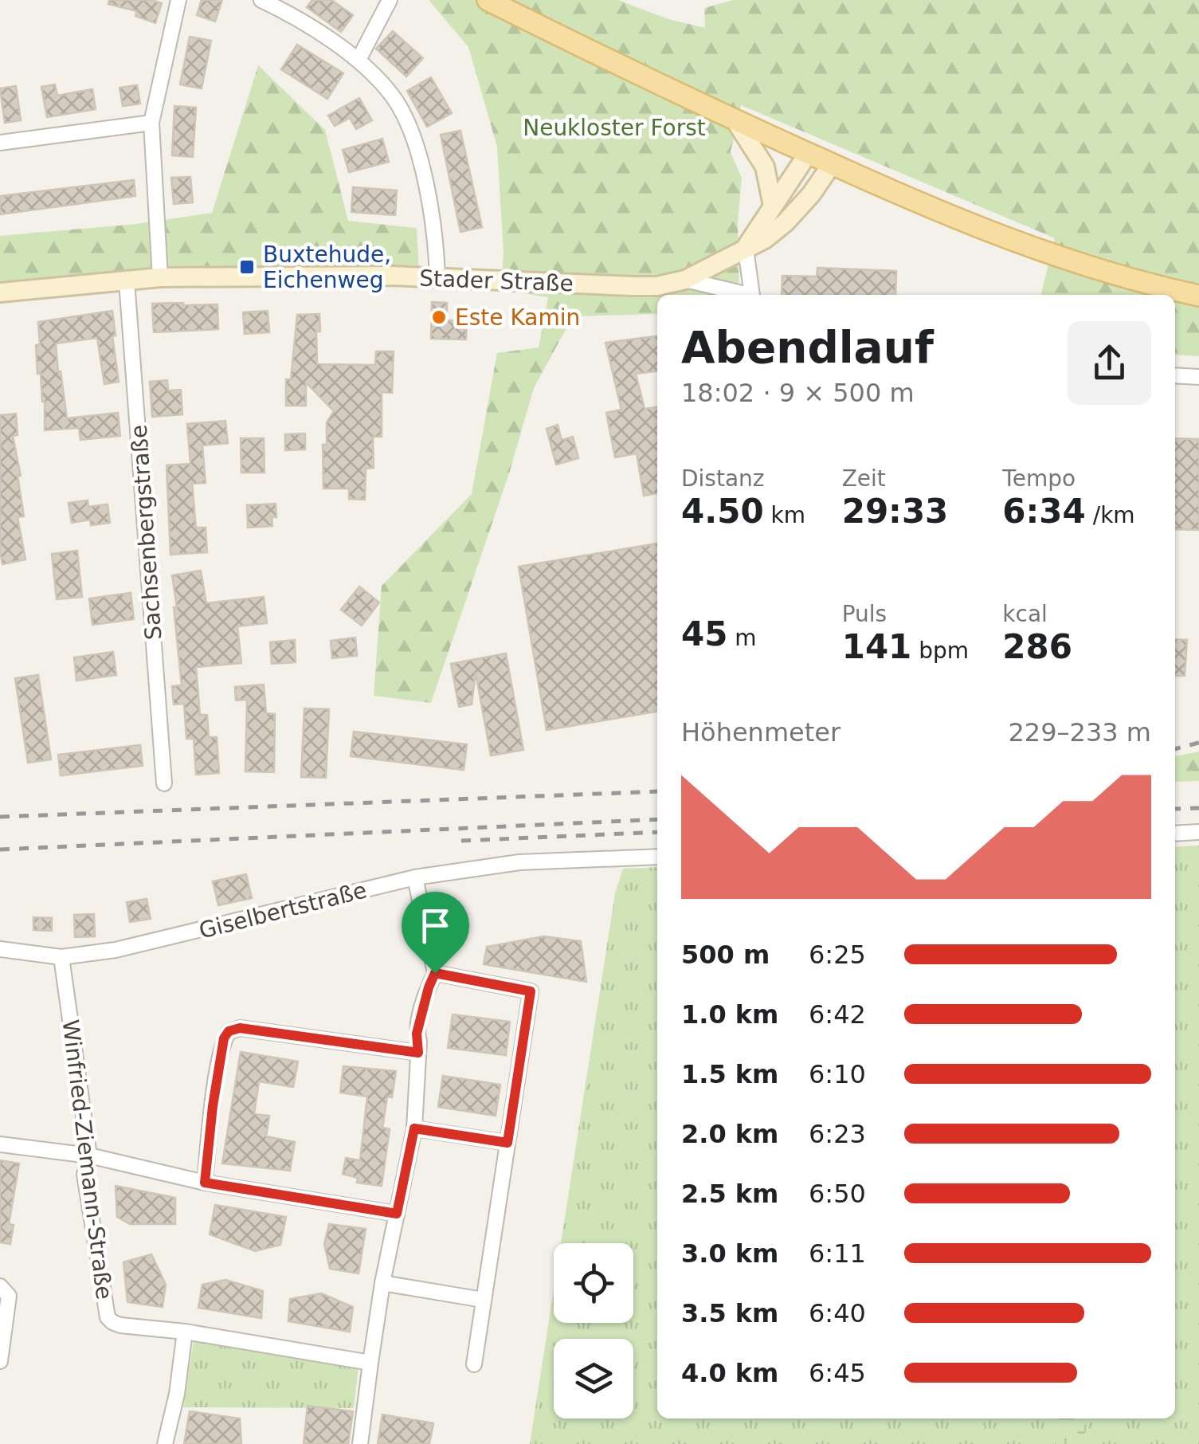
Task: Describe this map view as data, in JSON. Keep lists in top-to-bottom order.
{
  "streets": {
    "street": [
      "Stader Straße",
      "Sachsenbergstraße",
      "Giselbertstraße",
      "Winfried-Ziemann-Straße"
    ]
  },
  "crossings": [
    ["Stader Straße", "Sachsenbergstraße"],
    ["Giselbertstraße", "Winfried-Ziemann-Straße"]
  ],
  "parks": ["Neukloster Forst"],
  "places": {
    "transit": ["Buxtehude, Eichenweg"],
    "other": ["Este Kamin"]
  },
  "page": {
    "heading": ["Abendlauf", "18:02 · 9 × 500 m"],
    "stats": [
      ["Distanz", "4.50 km"],
      ["Zeit", "29:33"],
      ["Tempo", "6:34 /km"],
      ["45 m"],
      ["Puls", "141 bpm"],
      ["kcal", "286"]
    ],
    "chart": ["Höhenmeter", "229–233 m"],
    "list": [
      {
        "name": "500 m",
        "note": "6:25"
      },
      {
        "name": "1.0 km",
        "note": "6:42"
      },
      {
        "name": "1.5 km",
        "note": "6:10"
      },
      {
        "name": "2.0 km",
        "note": "6:23"
      },
      {
        "name": "2.5 km",
        "note": "6:50"
      },
      {
        "name": "3.0 km",
        "note": "6:11"
      },
      {
        "name": "3.5 km",
        "note": "6:40"
      },
      {
        "name": "4.0 km",
        "note": "6:45"
      }
    ]
  }
}
